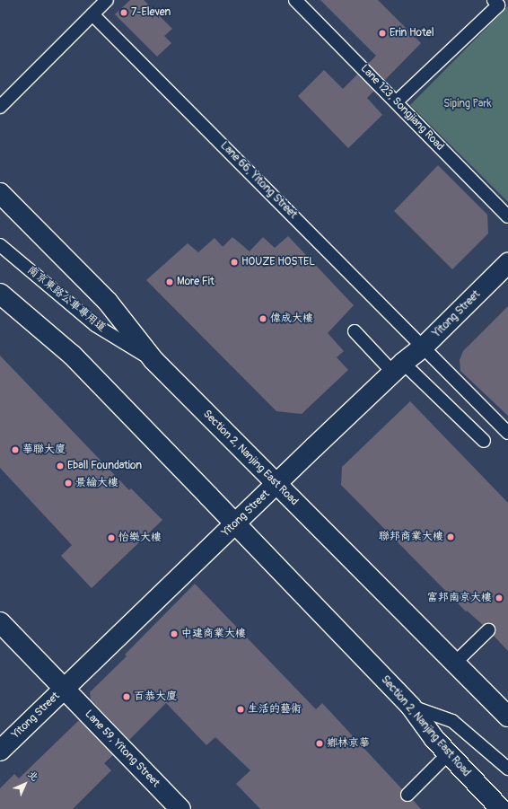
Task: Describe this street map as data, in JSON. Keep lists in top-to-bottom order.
{
  "streets": {
    "main road": ["Yitong Street", "Section 2, Nanjing East Road", "Lane 59, Yitong Street"],
    "lane": ["Lane 123, Songjiang Road", "Lane 66, Yitong Street", "南京東路公車專用道"]
  },
  "crossings": [
    ["Lane 66, Yitong Street", "Yitong Street"],
    ["南京東路公車專用道", "Section 2, Nanjing East Road"],
    ["Yitong Street", "Section 2, Nanjing East Road"],
    ["Yitong Street", "Lane 59, Yitong Street"]
  ],
  "parks": ["Siping Park"],
  "places": [
    "7-Eleven",
    "Erin Hotel",
    "HOUZE HOSTEL",
    "More Fit",
    "偉成大樓",
    "華聯大廈",
    "Eball Foundation",
    "景綸大樓",
    "聯邦商業大樓",
    "怡樂大樓",
    "富邦南京大樓",
    "中建商業大樓",
    "百恭大廈",
    "生活的藝術",
    "鄉林京華"
  ],
  "north": "top right"
}
